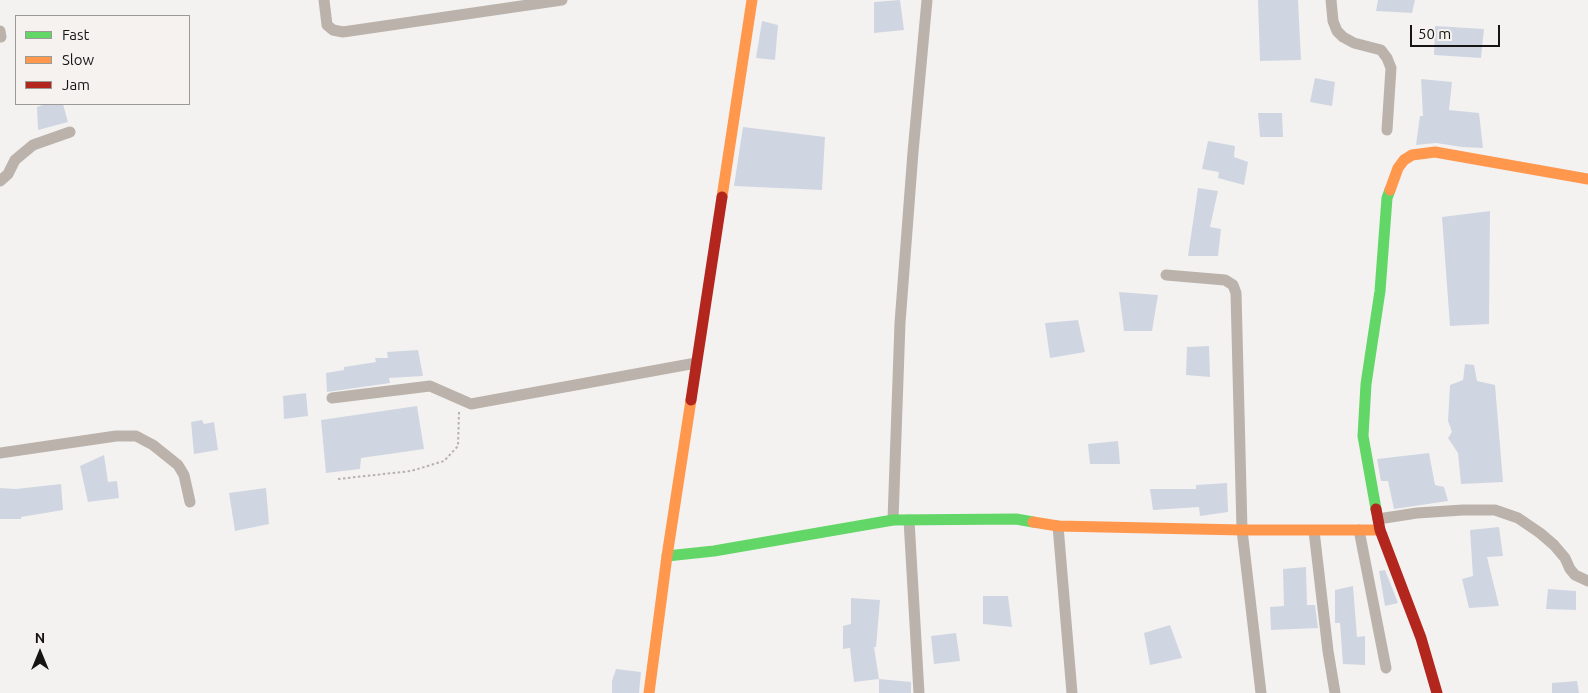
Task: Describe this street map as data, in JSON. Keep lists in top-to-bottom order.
{
  "legend": ["Fast", "Slow", "Jam"],
  "scale_bar": "50 m",
  "north": "top"
}
